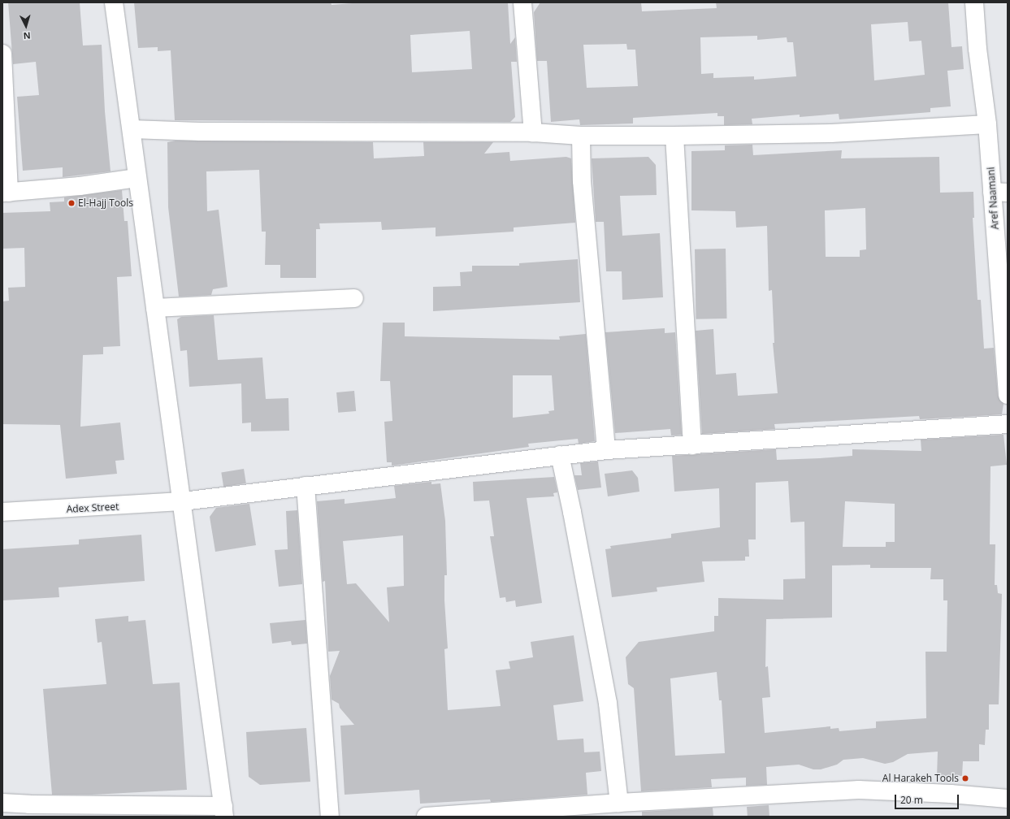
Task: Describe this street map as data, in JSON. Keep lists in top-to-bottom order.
{
  "streets": {
    "street": ["Aref Naamani", "Adex Street"]
  },
  "places": ["El-Hajj Tools", "Al Harakeh Tools"],
  "scale_bar": "20 m",
  "north": "bottom"
}
